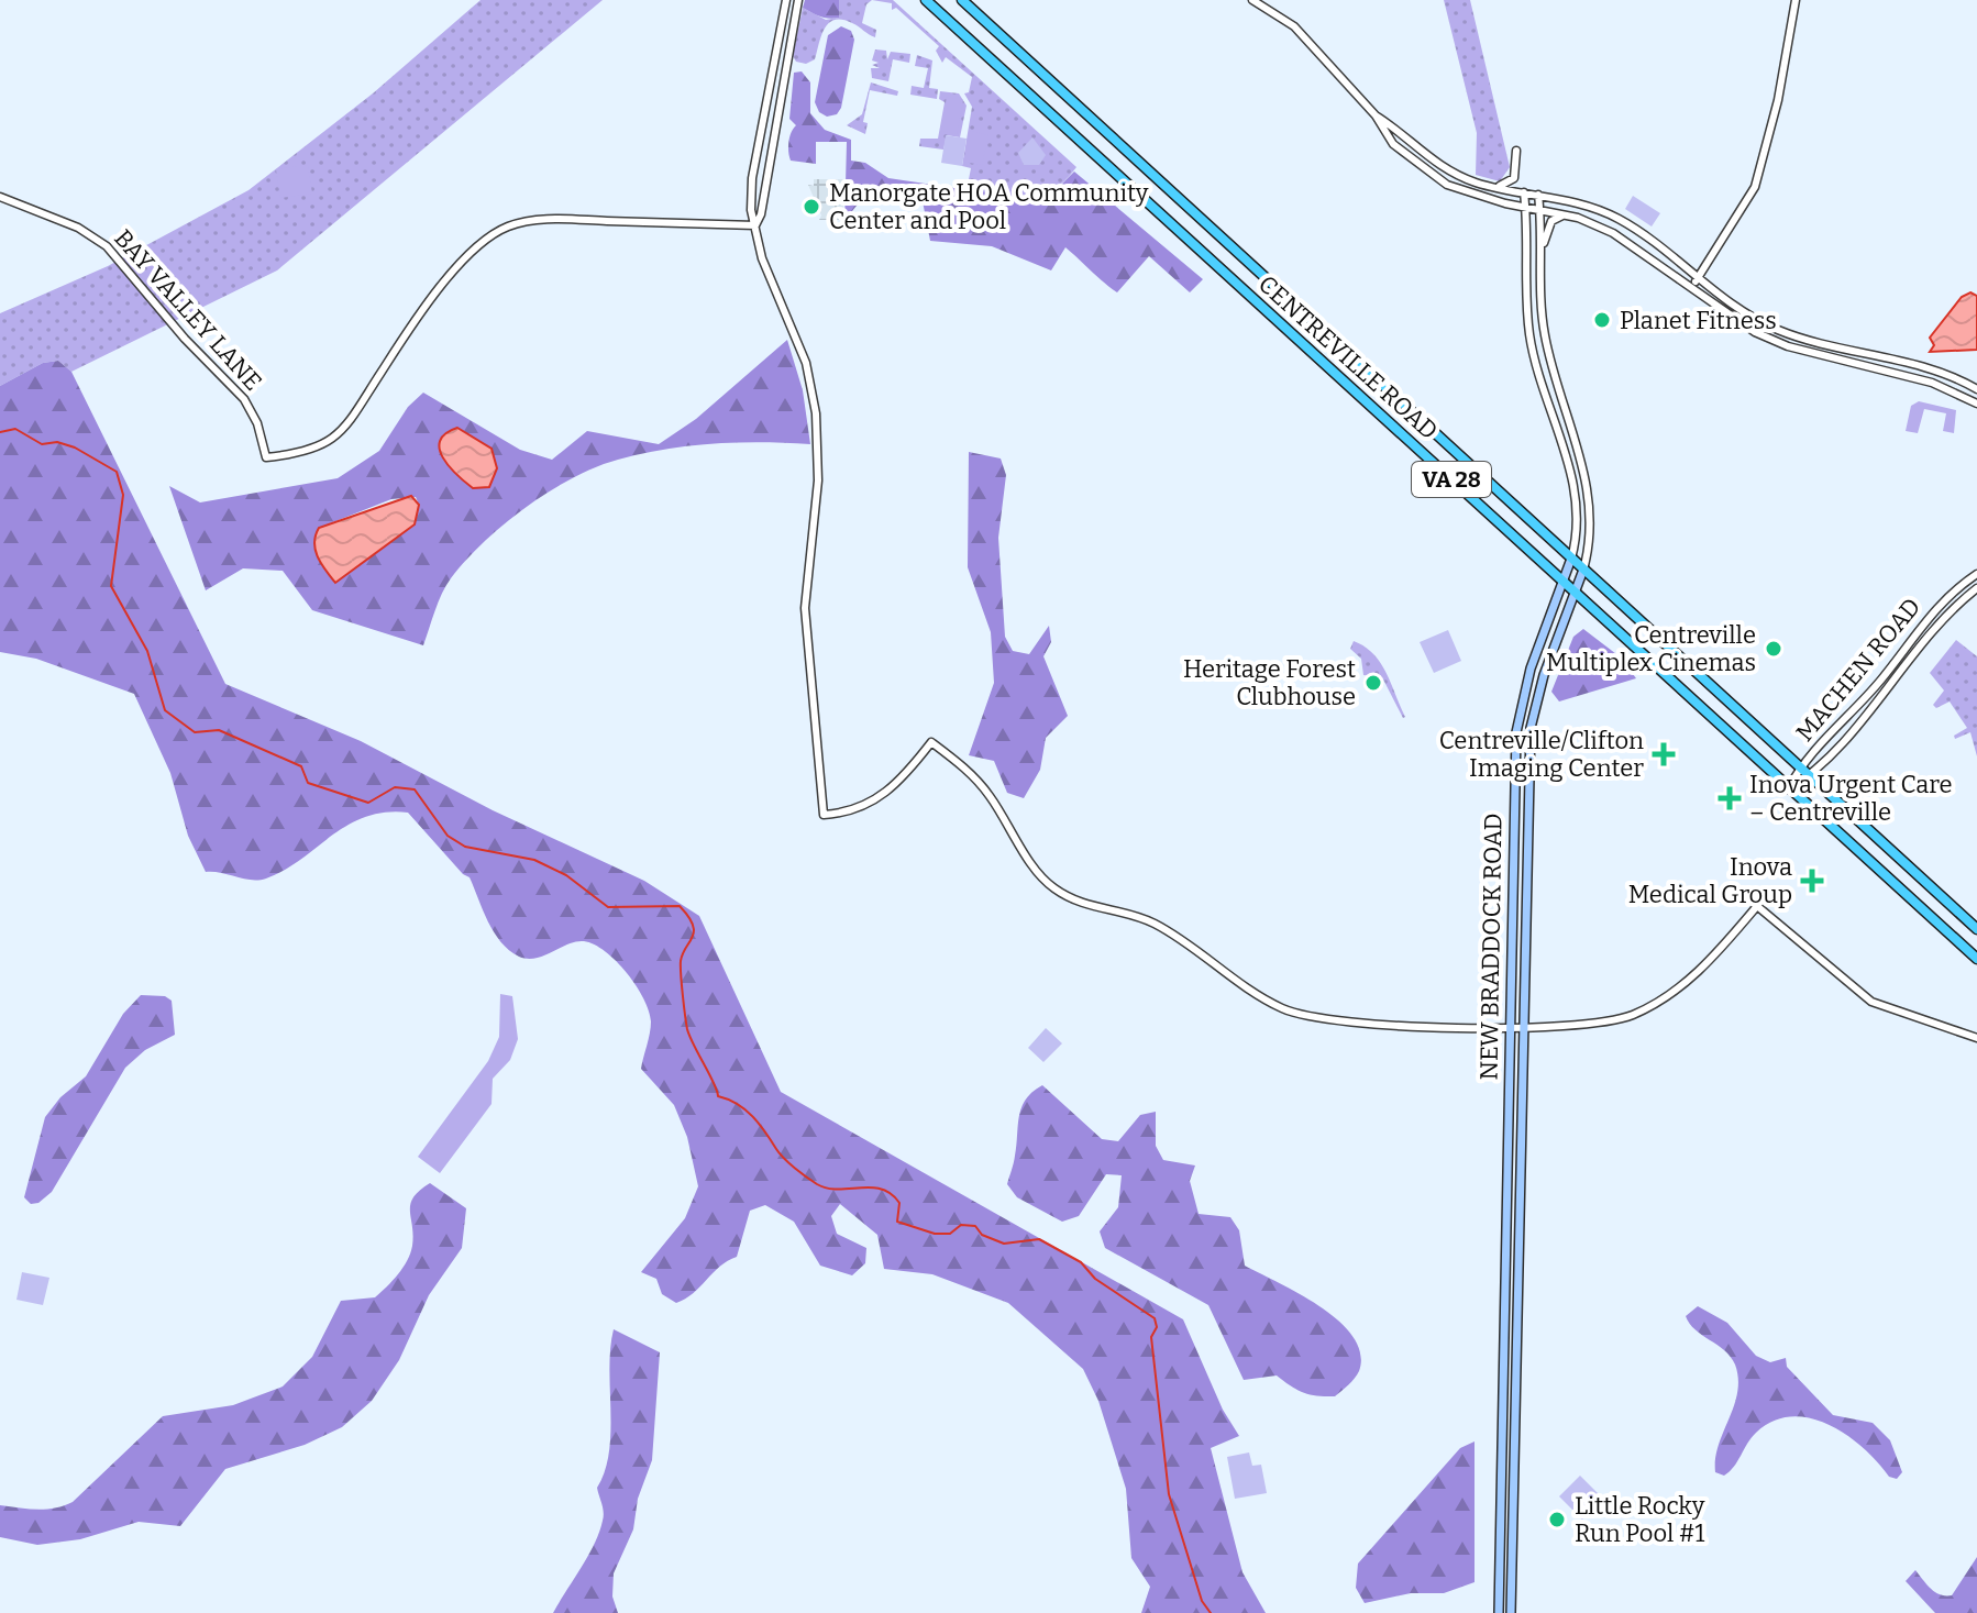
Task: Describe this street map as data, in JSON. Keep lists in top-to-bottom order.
{
  "streets": {
    "highway": ["CENTREVILLE ROAD", "VA 28"],
    "main road": ["NEW BRADDOCK ROAD"],
    "street": ["BAY VALLEY LANE", "MACHEN ROAD"]
  },
  "crossings": [
    ["CENTREVILLE ROAD", "MACHEN ROAD"],
    ["CENTREVILLE ROAD", "NEW BRADDOCK ROAD"]
  ],
  "places": {
    "other": [
      "Manorgate HOA Community Center and Pool",
      "Planet Fitness",
      "Centreville Multiplex Cinemas",
      "Heritage Forest Clubhouse",
      "Little Rocky Run Pool #1"
    ],
    "health": ["Centreville/Clifton Imaging Center", "Inova Urgent Care – Centreville", "Inova Medical Group"]
  }
}
